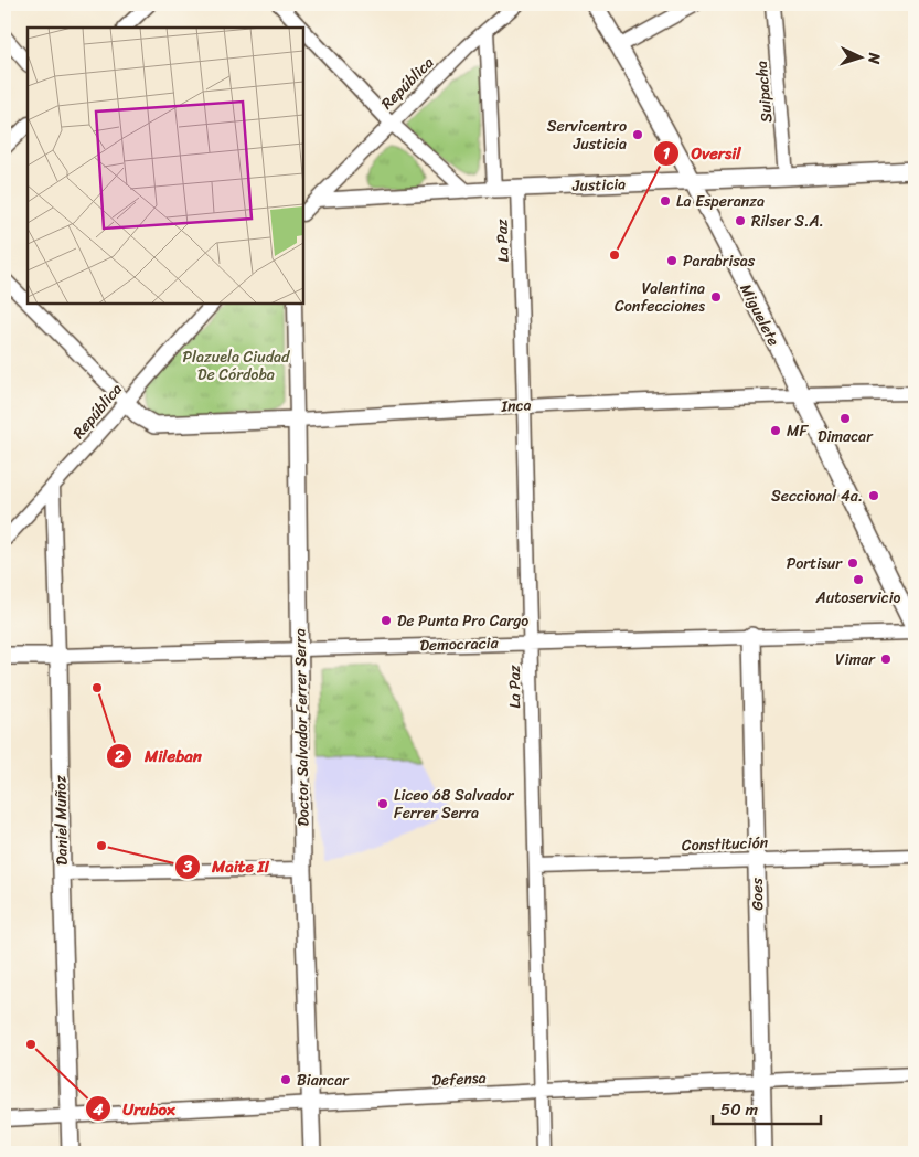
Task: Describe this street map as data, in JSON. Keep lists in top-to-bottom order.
{
  "streets": {
    "street": [
      "República",
      "Suipacha",
      "Justicia",
      "La Paz",
      "Miguelete",
      "Inca",
      "Democracia",
      "Doctor Salvador Ferrer Serra",
      "Daniel Muñoz",
      "Constitución",
      "Goes",
      "Defensa"
    ]
  },
  "crossings": [
    ["República", "Justicia"],
    ["República", "Inca"],
    ["República", "Daniel Muñoz"],
    ["Suipacha", "Justicia"],
    ["Justicia", "La Paz"],
    ["Justicia", "Miguelete"],
    ["La Paz", "Inca"],
    ["La Paz", "Democracia"],
    ["La Paz", "Constitución"],
    ["La Paz", "Defensa"],
    ["Miguelete", "Inca"],
    ["Miguelete", "Democracia"],
    ["Inca", "Doctor Salvador Ferrer Serra"],
    ["Democracia", "Doctor Salvador Ferrer Serra"],
    ["Democracia", "Daniel Muñoz"],
    ["Democracia", "Goes"],
    ["Doctor Salvador Ferrer Serra", "Defensa"],
    ["Daniel Muñoz", "Defensa"],
    ["Constitución", "Goes"],
    ["Goes", "Defensa"]
  ],
  "parks": ["Plazuela Ciudad De Córdoba"],
  "places": [
    "Servicentro Justicia",
    "La Esperanza",
    "Rilser S.A.",
    "Oversil",
    "Parabrisas",
    "Valentina Confecciones",
    "Dimacar",
    "MF",
    "Seccional 4a.",
    "Portisur",
    "Autoservicio",
    "De Punta Pro Cargo",
    "Vimar",
    "Mileban",
    "Liceo 68 Salvador Ferrer Serra",
    "Maite II",
    "Urubox",
    "Biancar"
  ],
  "scale_bar": "50 m",
  "north": "right"
}
